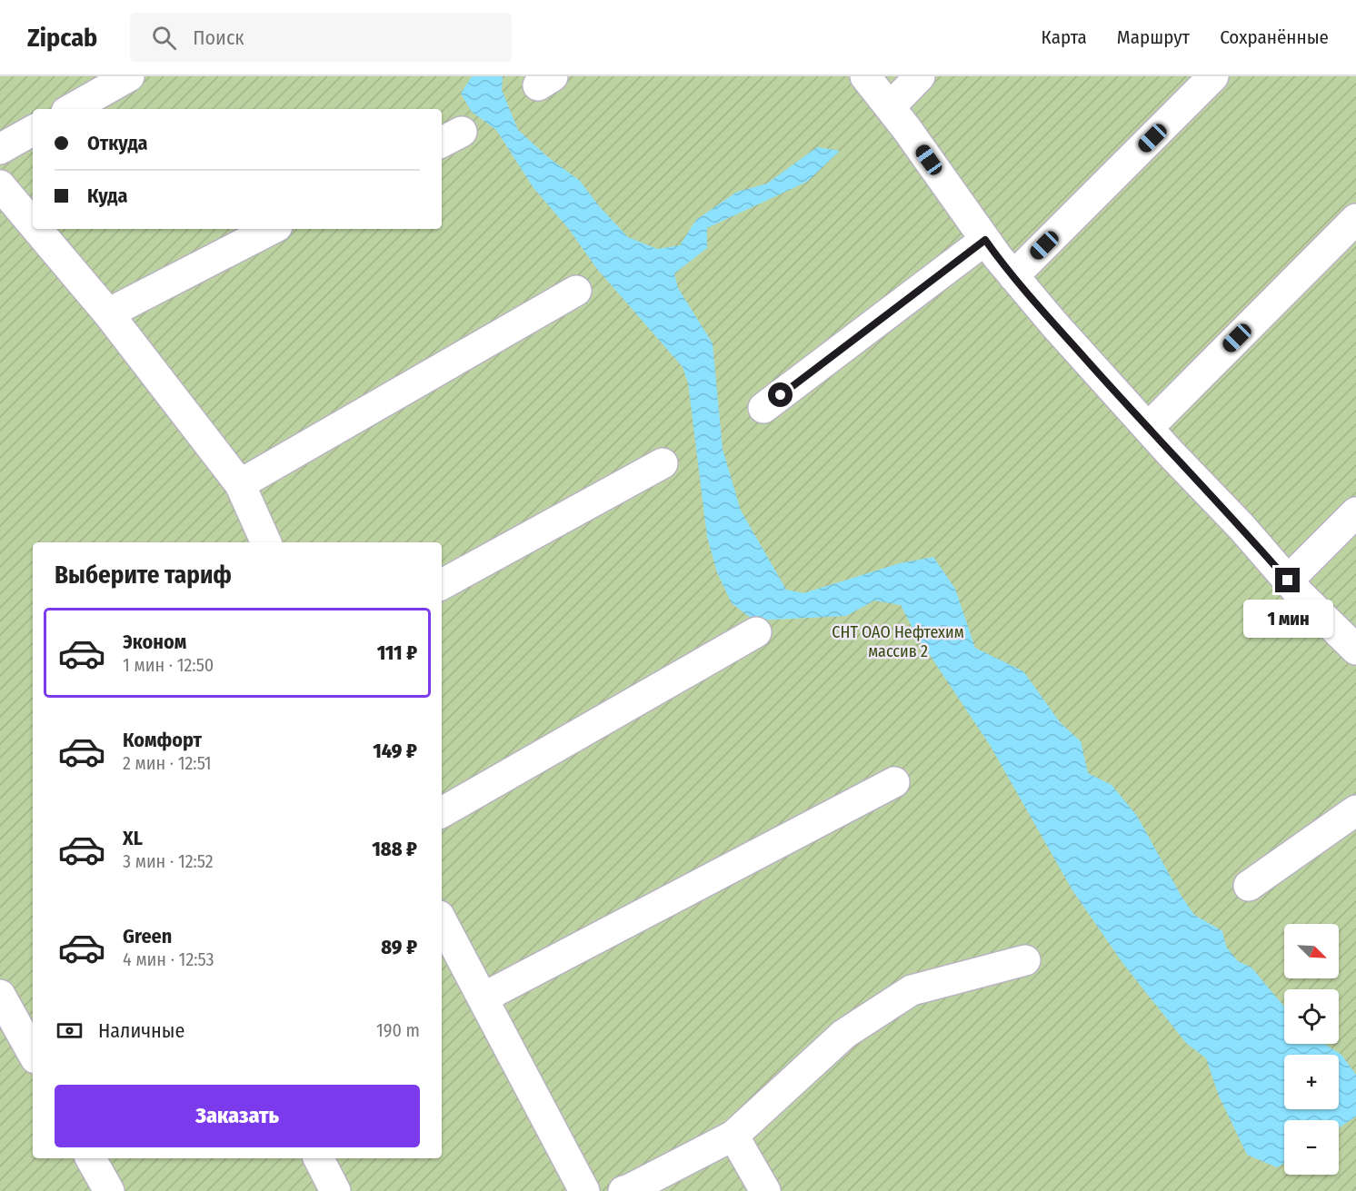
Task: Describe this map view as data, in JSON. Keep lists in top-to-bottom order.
{
  "parks": ["СНТ ОАО Нефтехим массив 2"],
  "north": "bottom right",
  "page": {
    "header": "Zipcab",
    "search": "Поиск",
    "nav": ["Карта", "Маршрут", "Сохранённые"],
    "banner": ["Откуда", "Куда"],
    "heading": "Выберите тариф",
    "bubble": "1 мин",
    "list": [
      {
        "name": "Эконом",
        "note": "1 мин · 12:50",
        "value": "111 ₽"
      },
      {
        "name": "Комфорт",
        "note": "2 мин · 12:51",
        "value": "149 ₽"
      },
      {
        "name": "XL",
        "note": "3 мин · 12:52",
        "value": "188 ₽"
      },
      {
        "name": "Green",
        "note": "4 мин · 12:53",
        "value": "89 ₽"
      }
    ],
    "map_buttons": ["+", "−"],
    "pay": ["Наличные", "190 m"],
    "buttons": "Заказать"
  }
}
